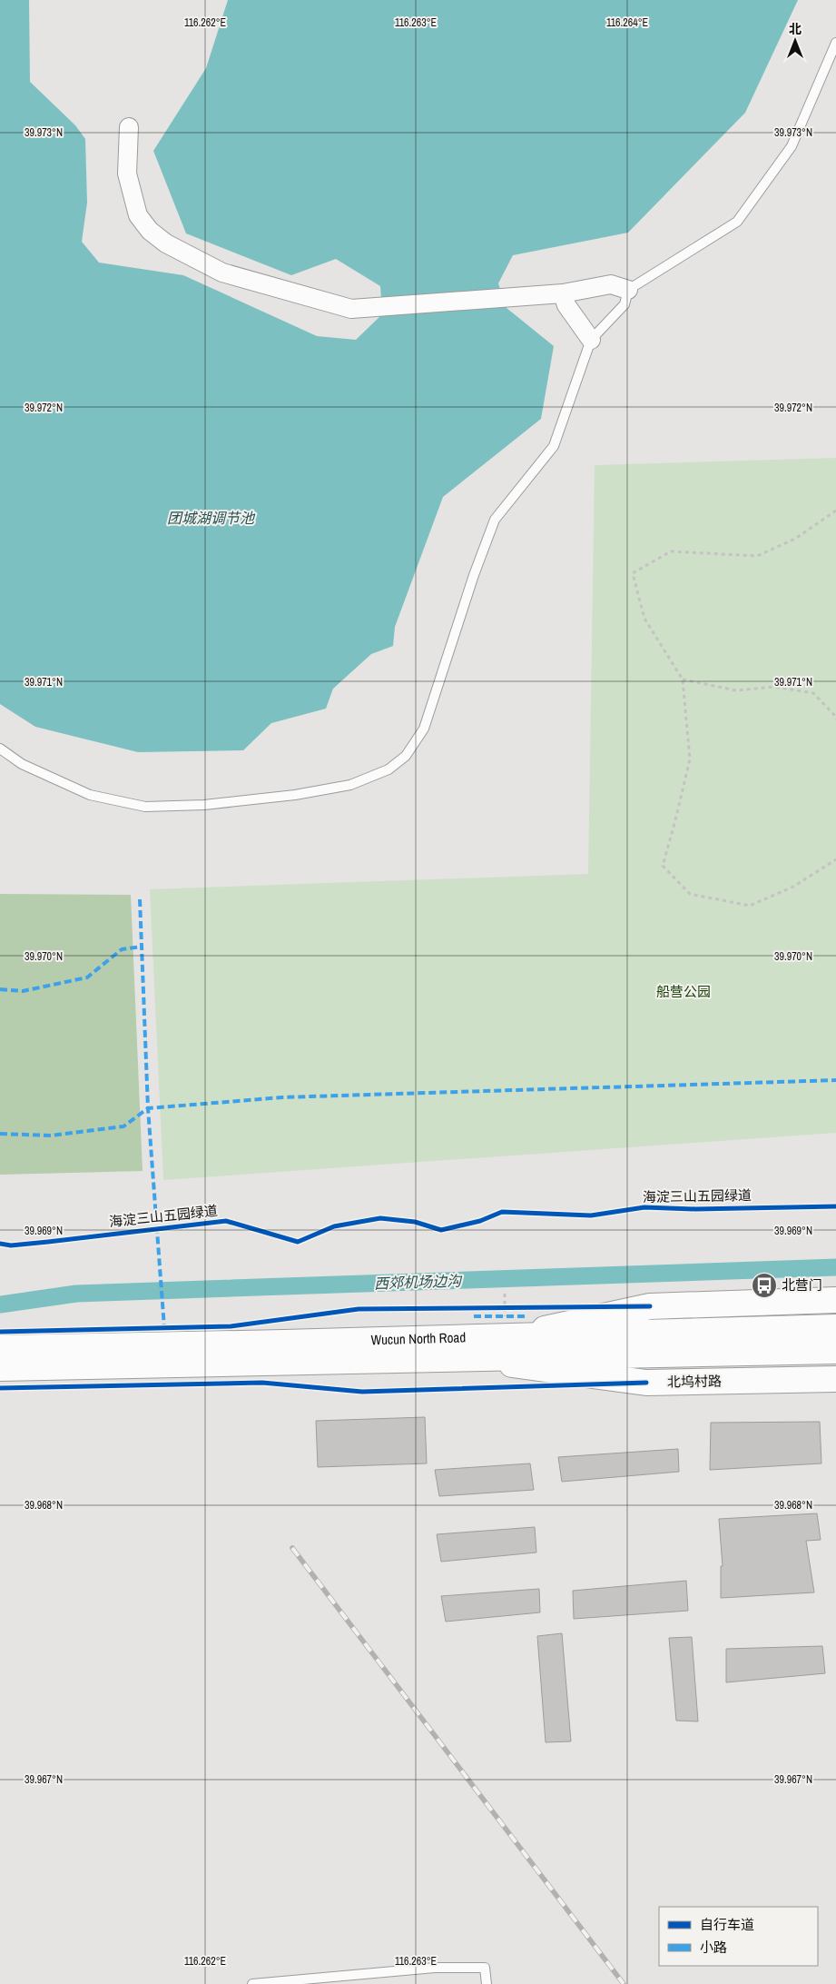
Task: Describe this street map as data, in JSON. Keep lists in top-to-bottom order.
{
  "streets": {
    "main road": ["Wucun North Road", "北坞村路"],
    "cycle path": ["海淀三山五园绿道"]
  },
  "crossings": [
    ["Wucun North Road", "北坞村路"]
  ],
  "water": ["团城湖调节池", "西郊机场边沟"],
  "parks": ["船营公园"],
  "places": {
    "bus stop": ["北营门"]
  },
  "legend": ["自行车道", "小路"],
  "north": "top",
  "coordinates": [
    "116.262°E",
    "116.263°E",
    "116.264°E",
    "39.973°N",
    "39.972°N",
    "39.971°N",
    "39.970°N",
    "39.969°N",
    "39.968°N",
    "39.967°N"
  ]
}
